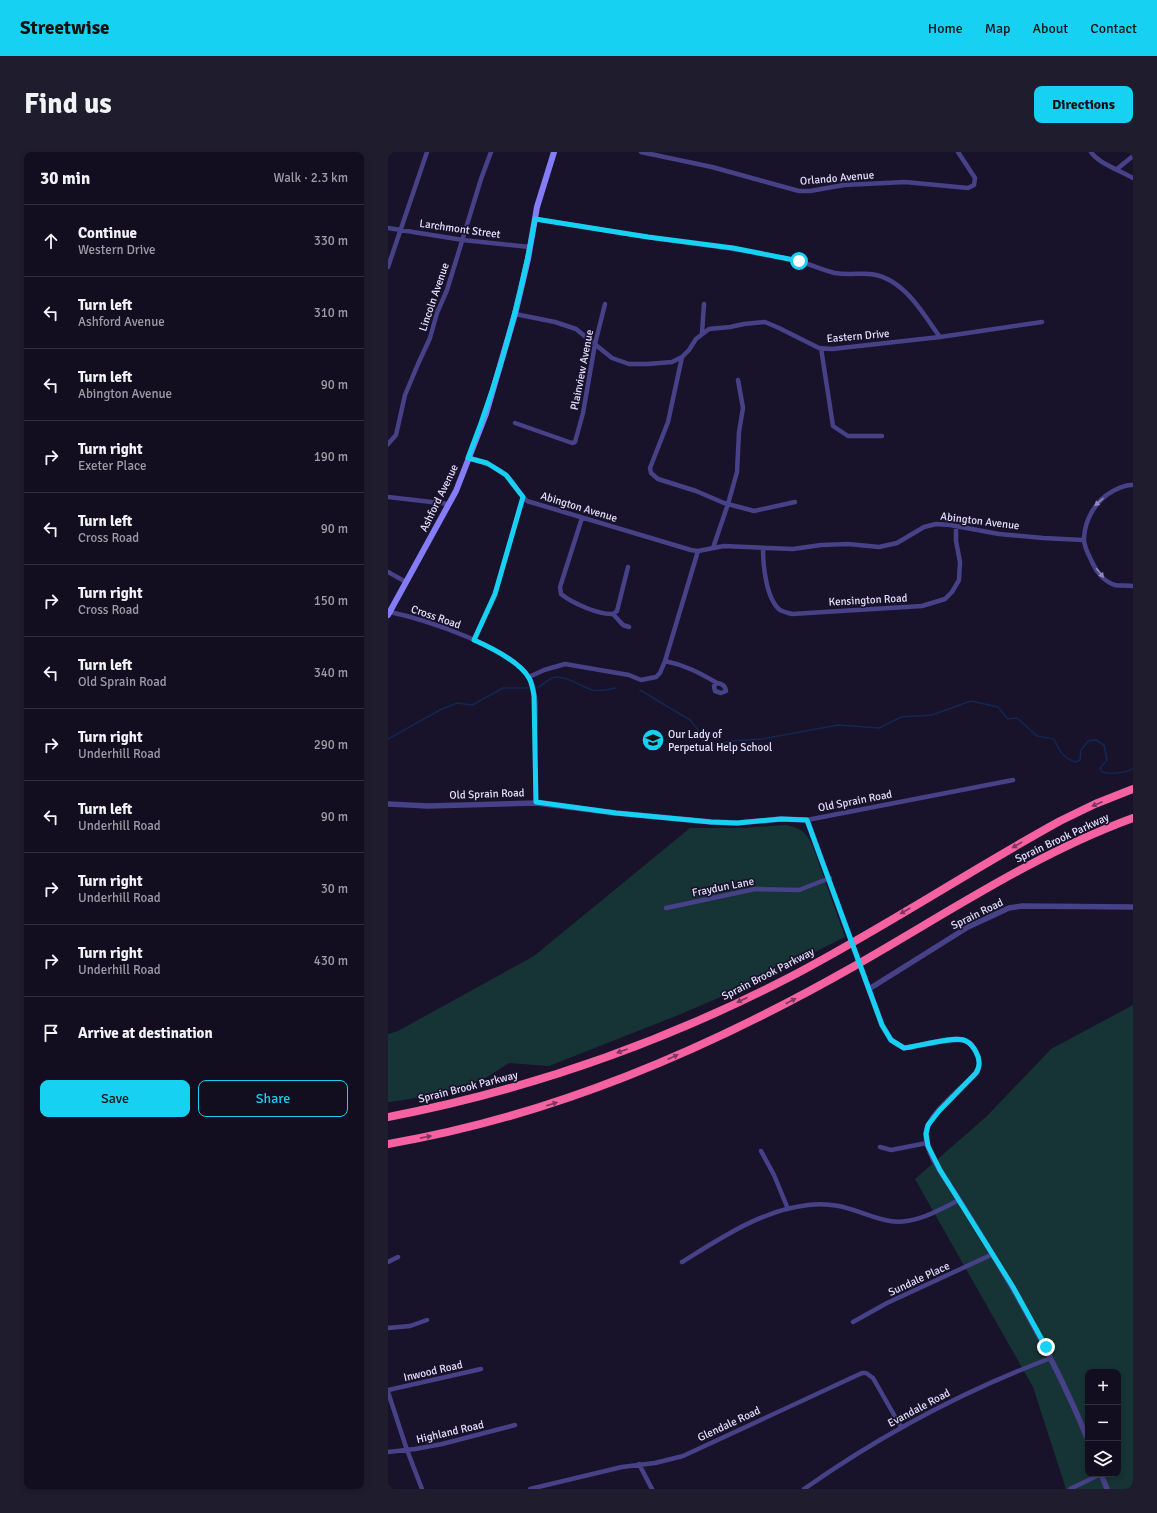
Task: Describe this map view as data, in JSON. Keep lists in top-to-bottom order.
{
  "streets": {
    "highway": ["Sprain Brook Parkway"],
    "main road": ["Ashford Avenue"],
    "street": [
      "Orlando Avenue",
      "Larchmont Street",
      "Lincoln Avenue",
      "Eastern Drive",
      "Plainview Avenue",
      "Abington Avenue",
      "Kensington Road",
      "Cross Road",
      "Old Sprain Road",
      "Fraydun Lane",
      "Sprain Road",
      "Sundale Place",
      "Inwood Road",
      "Evandale Road",
      "Glendale Road",
      "Highland Road"
    ]
  },
  "crossings": [
    ["Larchmont Street", "Lincoln Avenue"],
    ["Larchmont Street", "Ashford Avenue"],
    ["Ashford Avenue", "Abington Avenue"],
    ["Ashford Avenue", "Cross Road"],
    ["Abington Avenue", "Kensington Road"],
    ["Evandale Road", "Glendale Road"]
  ],
  "places": {
    "school or university": ["Our Lady of Perpetual Help School"]
  },
  "page": {
    "header": "Streetwise",
    "nav": [
      "Home",
      "Map",
      "About",
      "Contact"
    ],
    "buttons": [
      "Directions",
      ["Save", "Share"]
    ],
    "title": "Find us",
    "heading": ["30 min", "Walk · 2.3 km"],
    "list": [
      ["Continue", "Western Drive", "330 m"],
      ["Turn left", "Ashford Avenue", "310 m"],
      ["Turn left", "Abington Avenue", "90 m"],
      ["Turn right", "Exeter Place", "190 m"],
      ["Turn left", "Cross Road", "90 m"],
      ["Turn right", "Cross Road", "150 m"],
      ["Turn left", "Old Sprain Road", "340 m"],
      ["Turn right", "Underhill Road", "290 m"],
      ["Turn left", "Underhill Road", "90 m"],
      ["Turn right", "Underhill Road", "30 m"],
      ["Turn right", "Underhill Road", "430 m"],
      "Arrive at destination"
    ],
    "map_buttons": ["+", "−"]
  }
}
